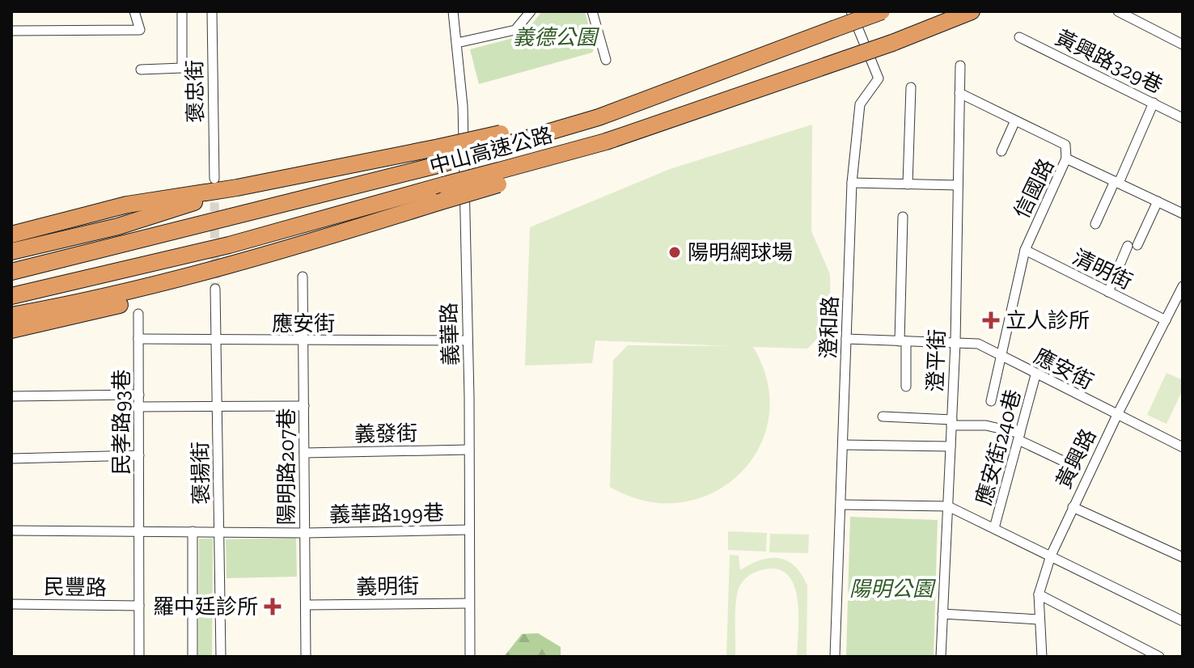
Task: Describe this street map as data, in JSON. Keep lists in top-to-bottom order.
{
  "streets": {
    "highway": ["中山高速公路"],
    "street": [
      "黃興路329巷",
      "褒忠街",
      "信國路",
      "清明街",
      "應安街",
      "澄和路",
      "義華路",
      "澄平街",
      "民孝路93巷",
      "義發街",
      "應安街240巷",
      "黃興路",
      "陽明路207巷",
      "褒揚街",
      "義華路199巷",
      "義明街",
      "民豐路"
    ]
  },
  "crossings": [
    ["信國路", "清明街"],
    ["信國路", "應安街"],
    ["清明街", "黃興路"],
    ["應安街", "澄和路"],
    ["應安街", "義華路"],
    ["應安街", "澄平街"],
    ["應安街", "民孝路93巷"],
    ["應安街", "應安街240巷"],
    ["應安街", "黃興路"],
    ["應安街", "陽明路207巷"],
    ["應安街", "褒揚街"],
    ["義華路", "義發街"],
    ["義華路", "義華路199巷"],
    ["義華路", "義明街"],
    ["民孝路93巷", "義華路199巷"],
    ["民孝路93巷", "民豐路"],
    ["義發街", "陽明路207巷"],
    ["陽明路207巷", "義華路199巷"],
    ["陽明路207巷", "義明街"],
    ["褒揚街", "義華路199巷"]
  ],
  "parks": ["義德公園", "陽明公園"],
  "places": {
    "other": ["陽明網球場"],
    "health": ["立人診所", "羅中廷診所"]
  }
}
